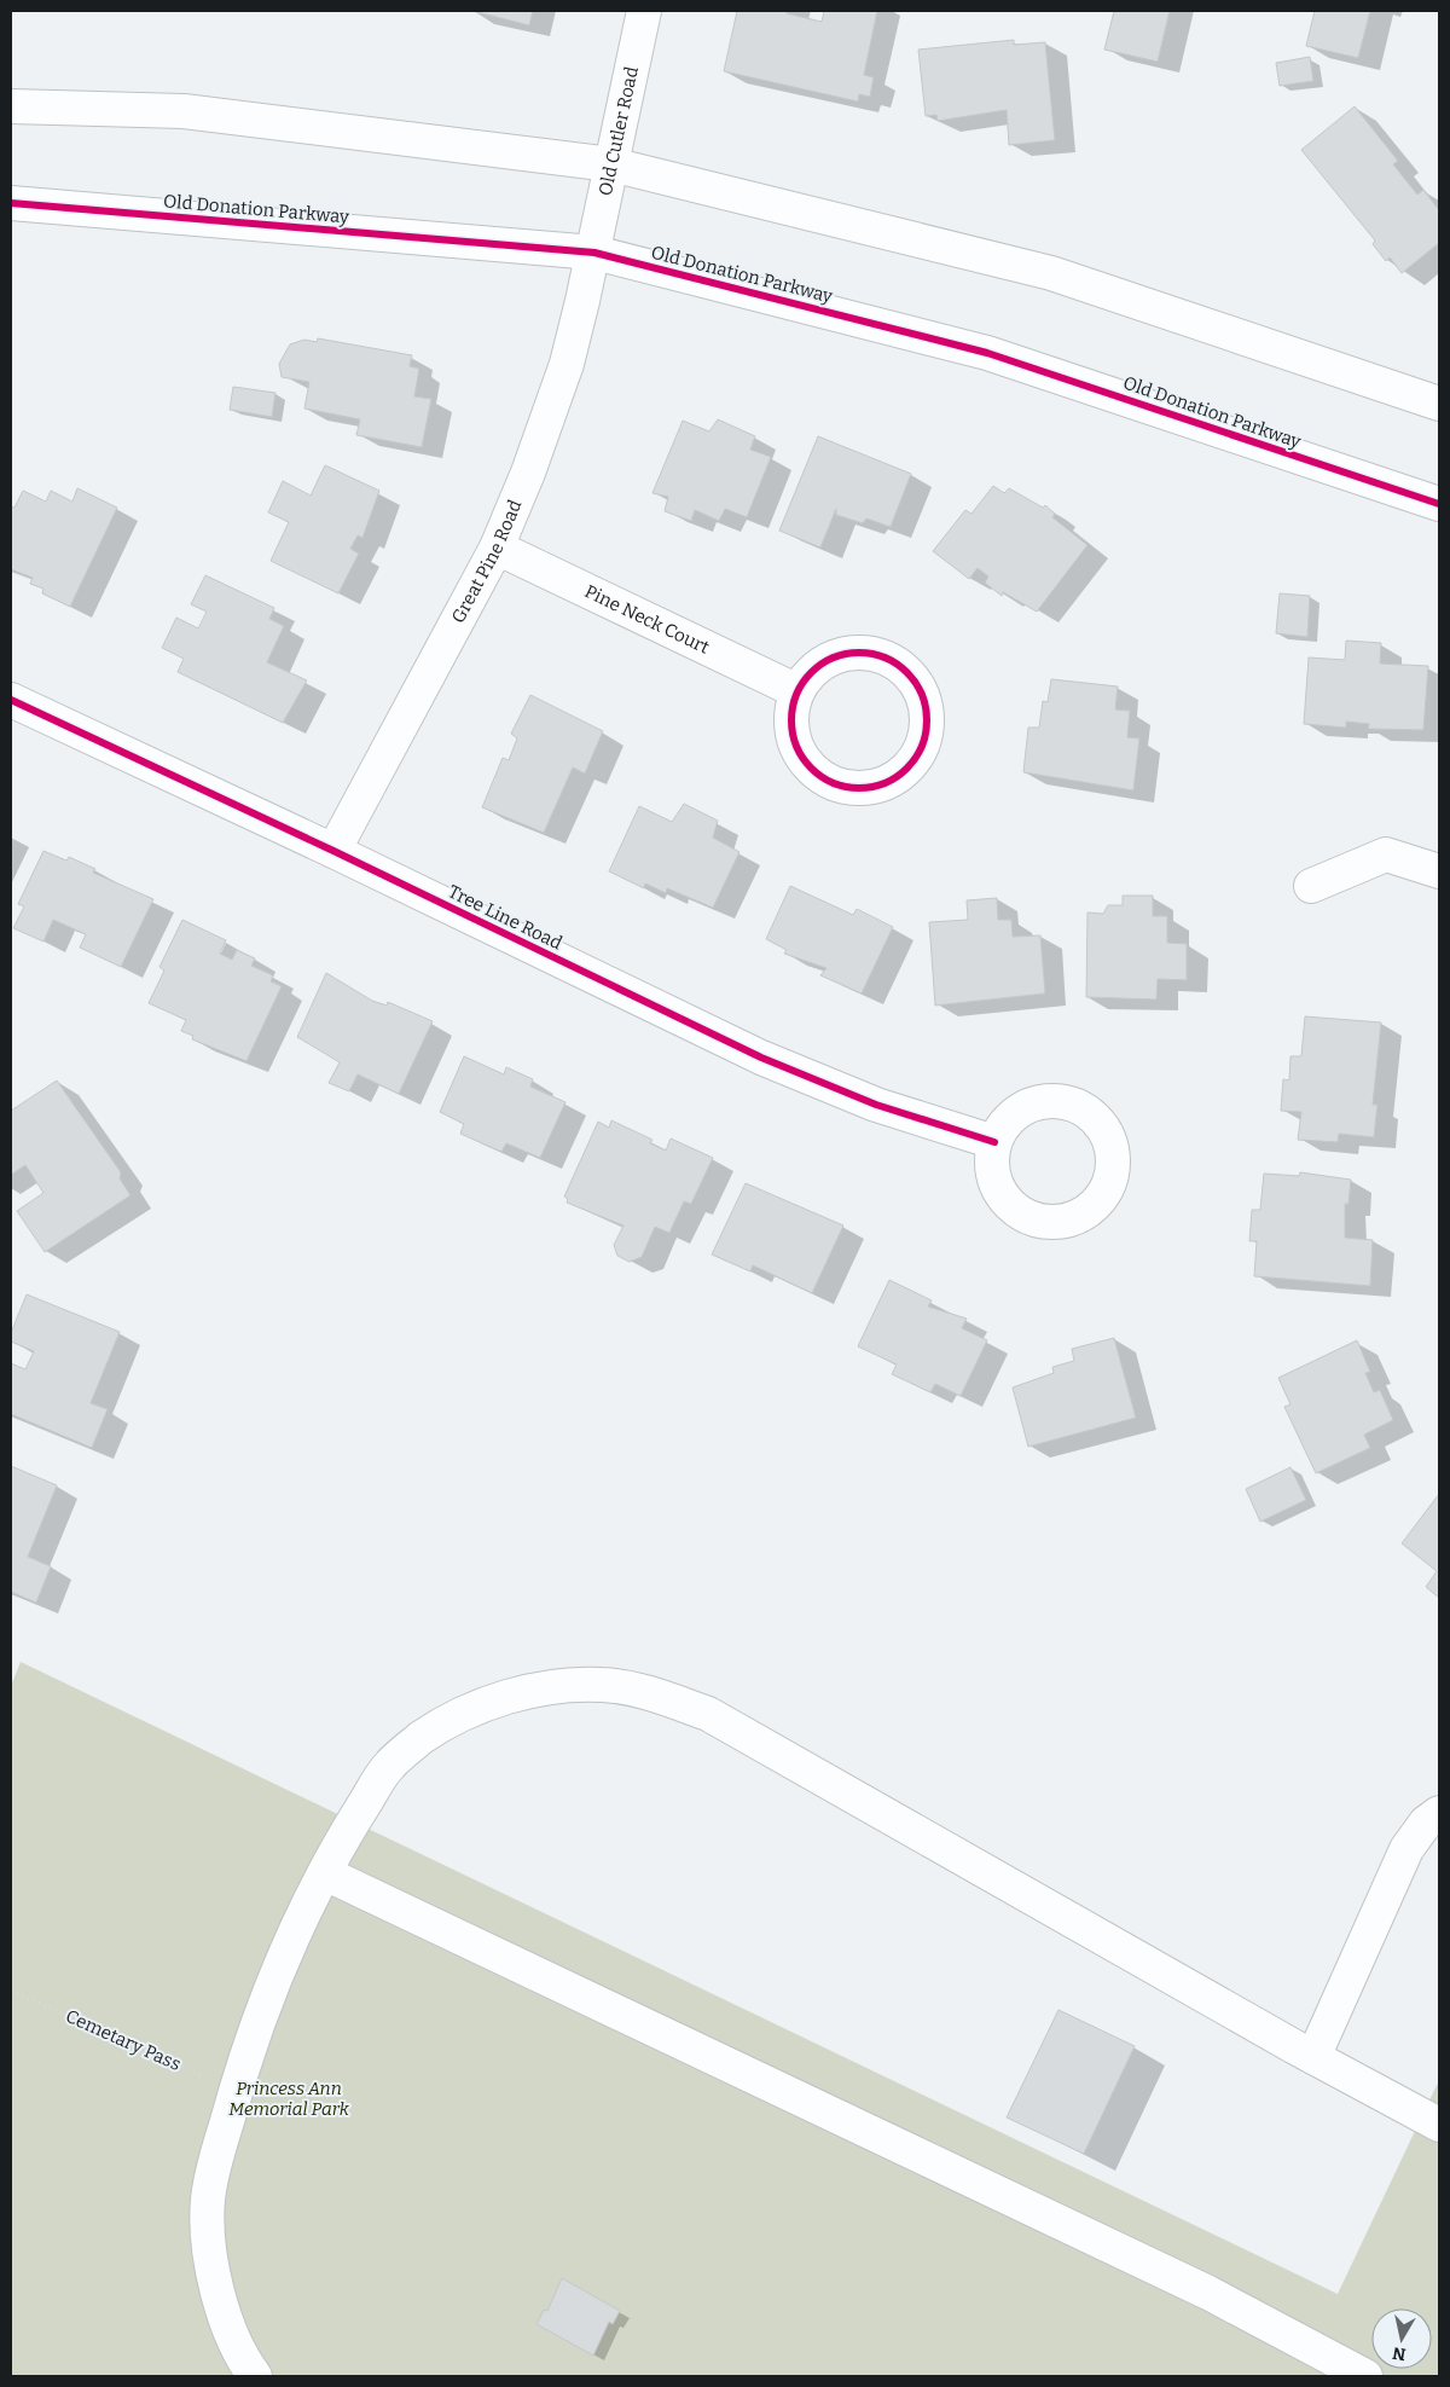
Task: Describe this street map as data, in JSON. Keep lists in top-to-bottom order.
{
  "streets": {
    "street": [
      "Old Cutler Road",
      "Old Donation Parkway",
      "Great Pine Road",
      "Pine Neck Court",
      "Tree Line Road"
    ],
    "path": ["Cemetary Pass"]
  },
  "crossings": [
    ["Old Cutler Road", "Old Donation Parkway"],
    ["Old Cutler Road", "Great Pine Road"],
    ["Old Donation Parkway", "Great Pine Road"],
    ["Great Pine Road", "Pine Neck Court"],
    ["Great Pine Road", "Tree Line Road"]
  ],
  "parks": ["Princess Ann Memorial Park"],
  "north": "bottom"
}
